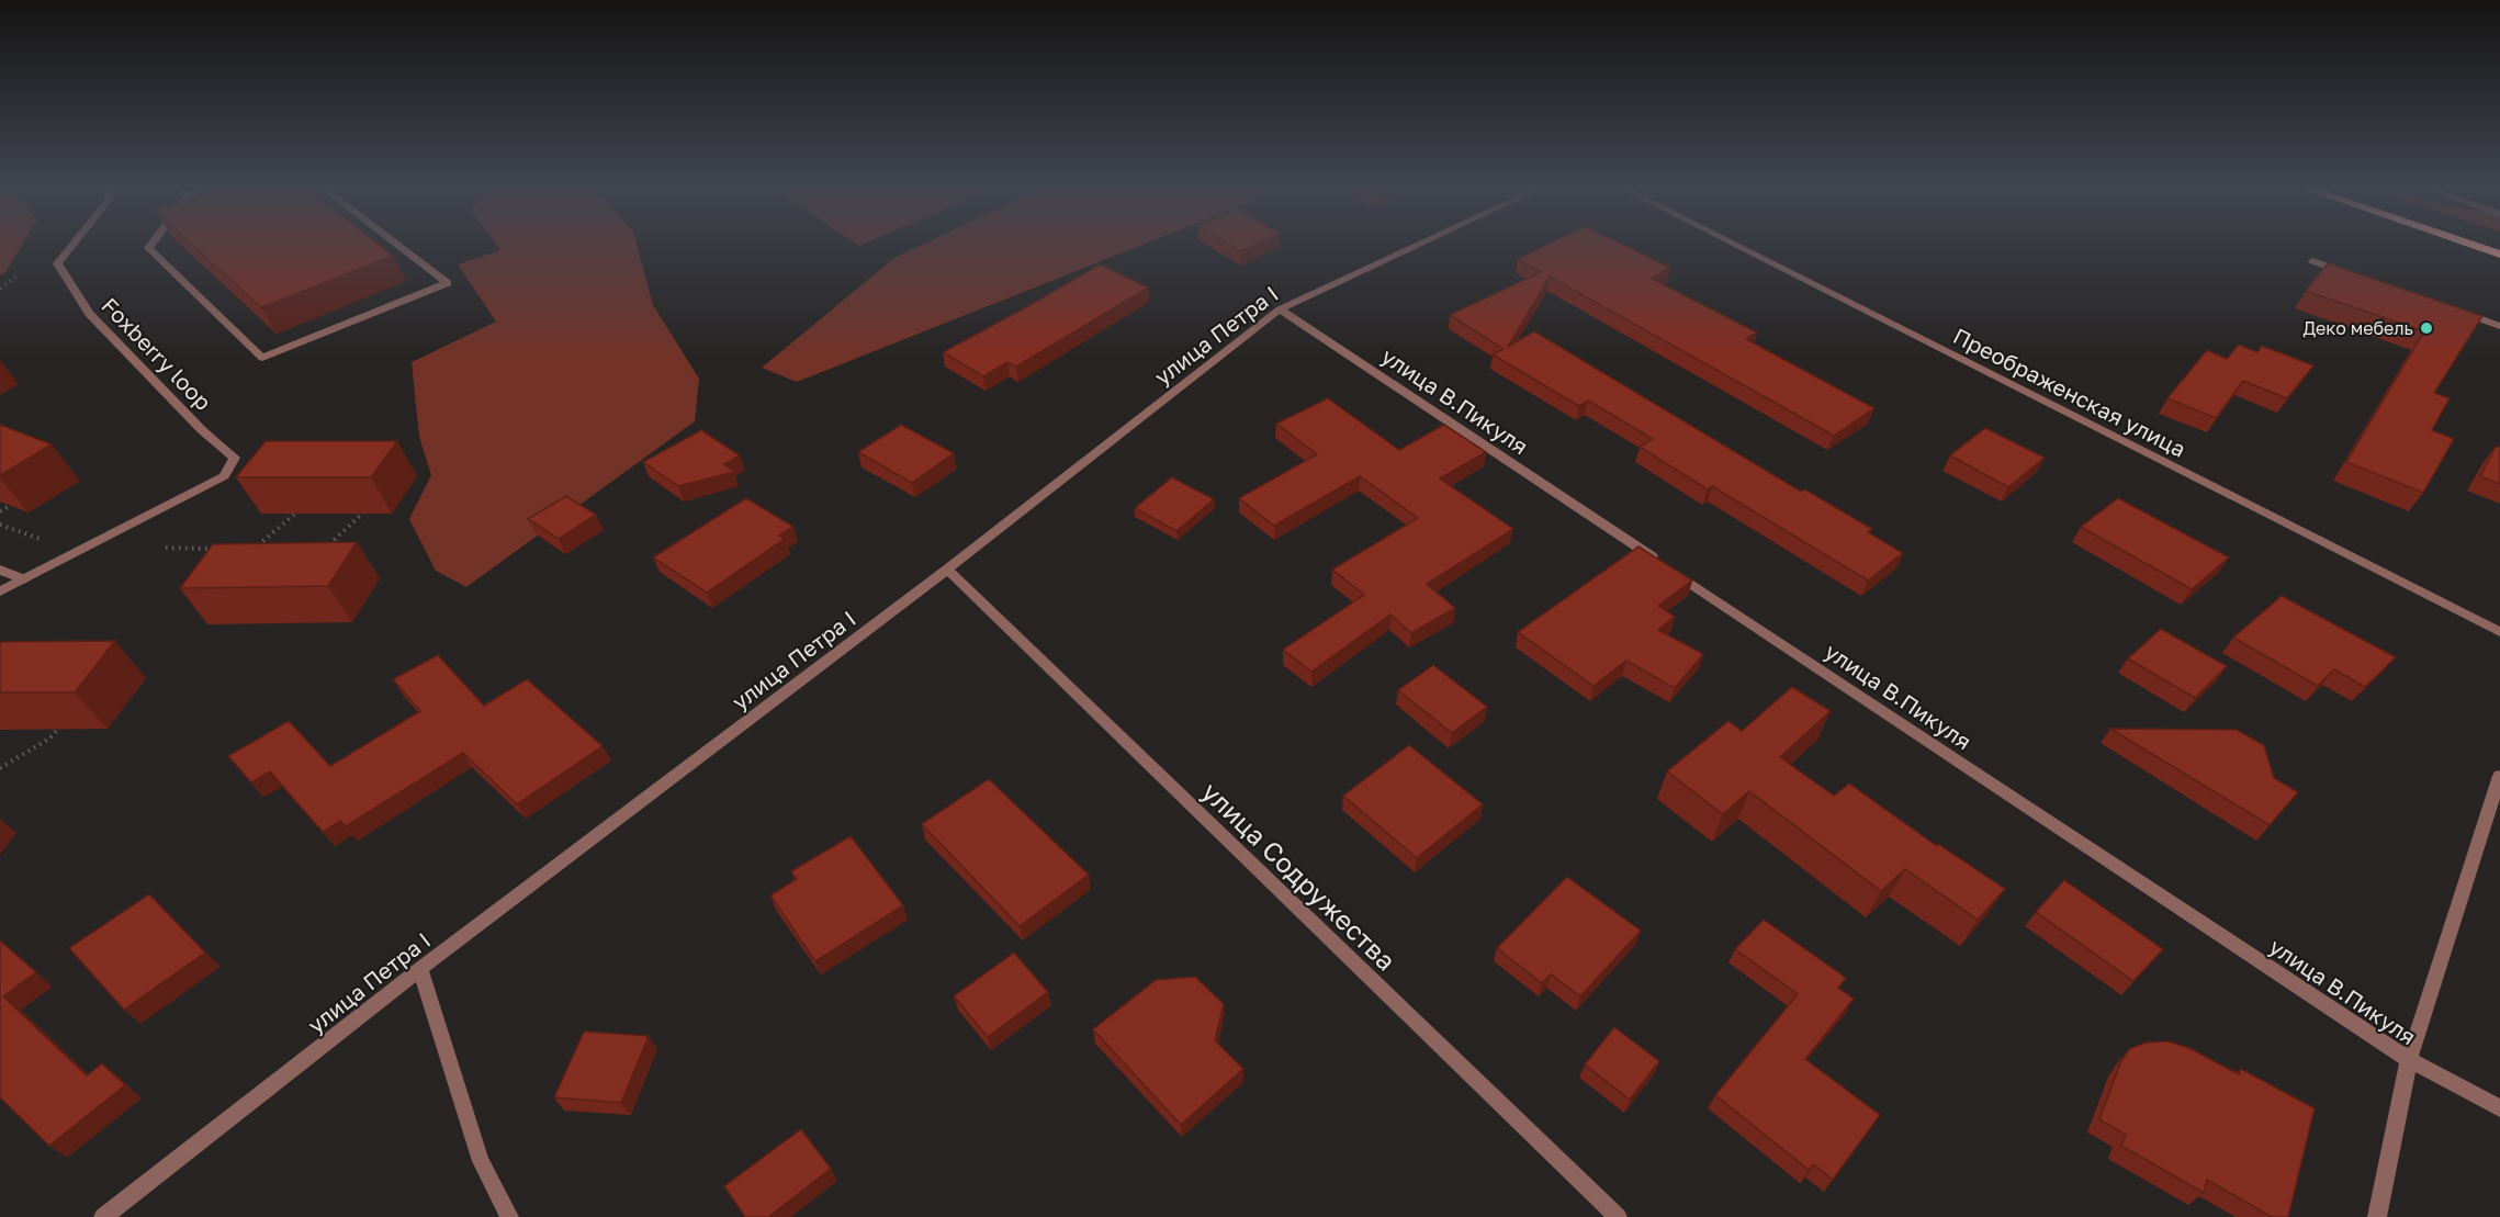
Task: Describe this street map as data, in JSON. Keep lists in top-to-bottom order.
{
  "streets": {
    "street": [
      "улица Петра I",
      "Foxberry loop",
      "Преображенская улица",
      "улица В.Пикуля",
      "улица Содружества"
    ]
  },
  "crossings": [
    ["улица Петра I", "улица В.Пикуля"],
    ["улица Петра I", "улица Содружества"]
  ],
  "places": ["Деко мебель"]
}
